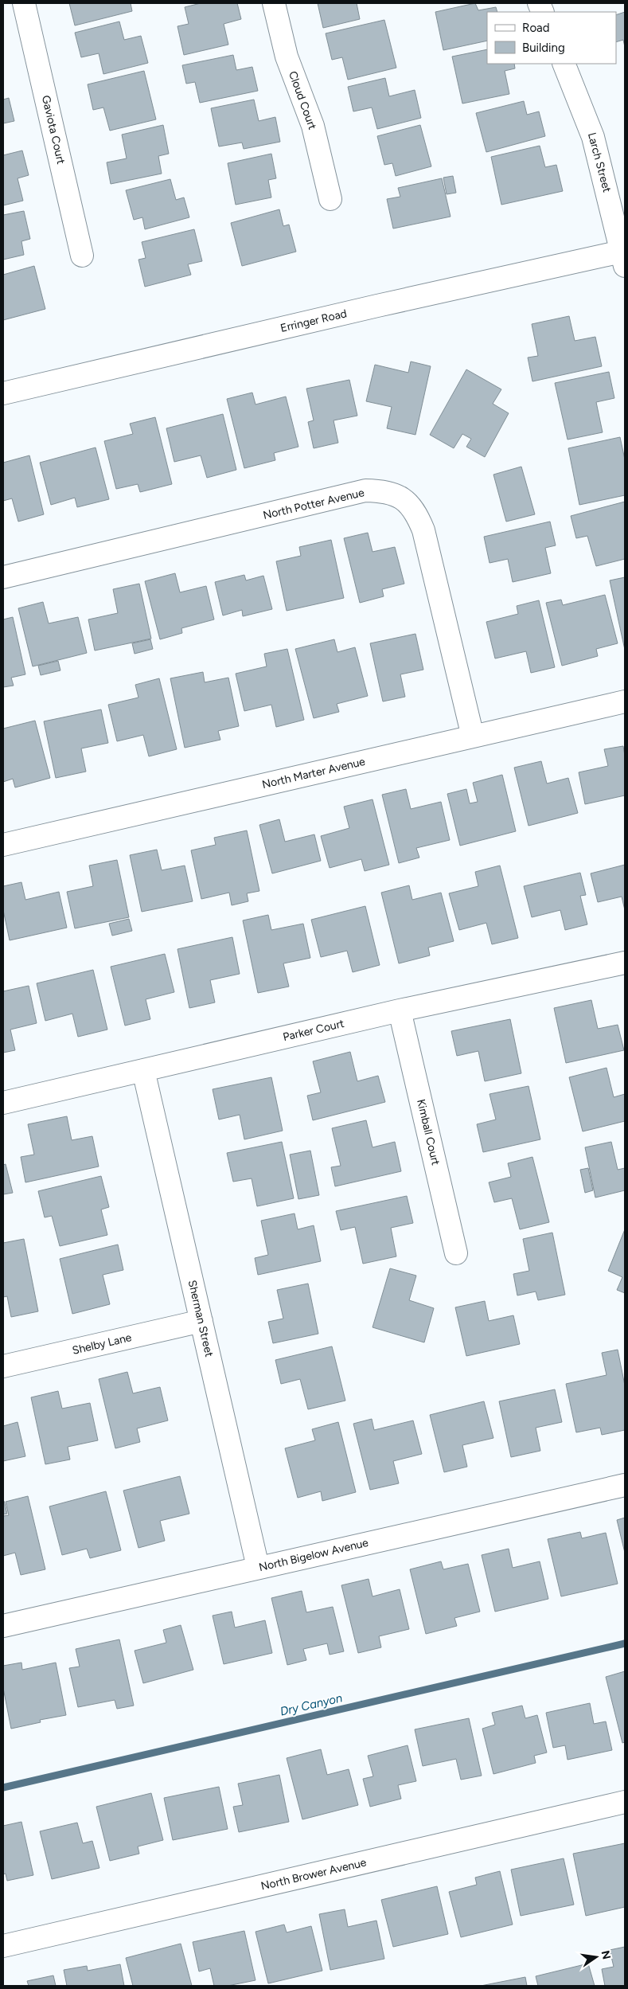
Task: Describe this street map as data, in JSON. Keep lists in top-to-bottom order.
{
  "streets": {
    "street": [
      "Cloud Court",
      "Gaviota Court",
      "Larch Street",
      "Erringer Road",
      "North Potter Avenue",
      "North Marter Avenue",
      "Parker Court",
      "Kimball Court",
      "Sherman Street",
      "Shelby Lane",
      "North Bigelow Avenue",
      "North Brower Avenue"
    ]
  },
  "crossings": [
    ["Larch Street", "Erringer Road"],
    ["North Potter Avenue", "North Marter Avenue"],
    ["Parker Court", "Kimball Court"],
    ["Parker Court", "Sherman Street"],
    ["Sherman Street", "Shelby Lane"],
    ["Sherman Street", "North Bigelow Avenue"]
  ],
  "water": ["Dry Canyon"],
  "legend": ["Road", "Building"],
  "north": "right"
}
